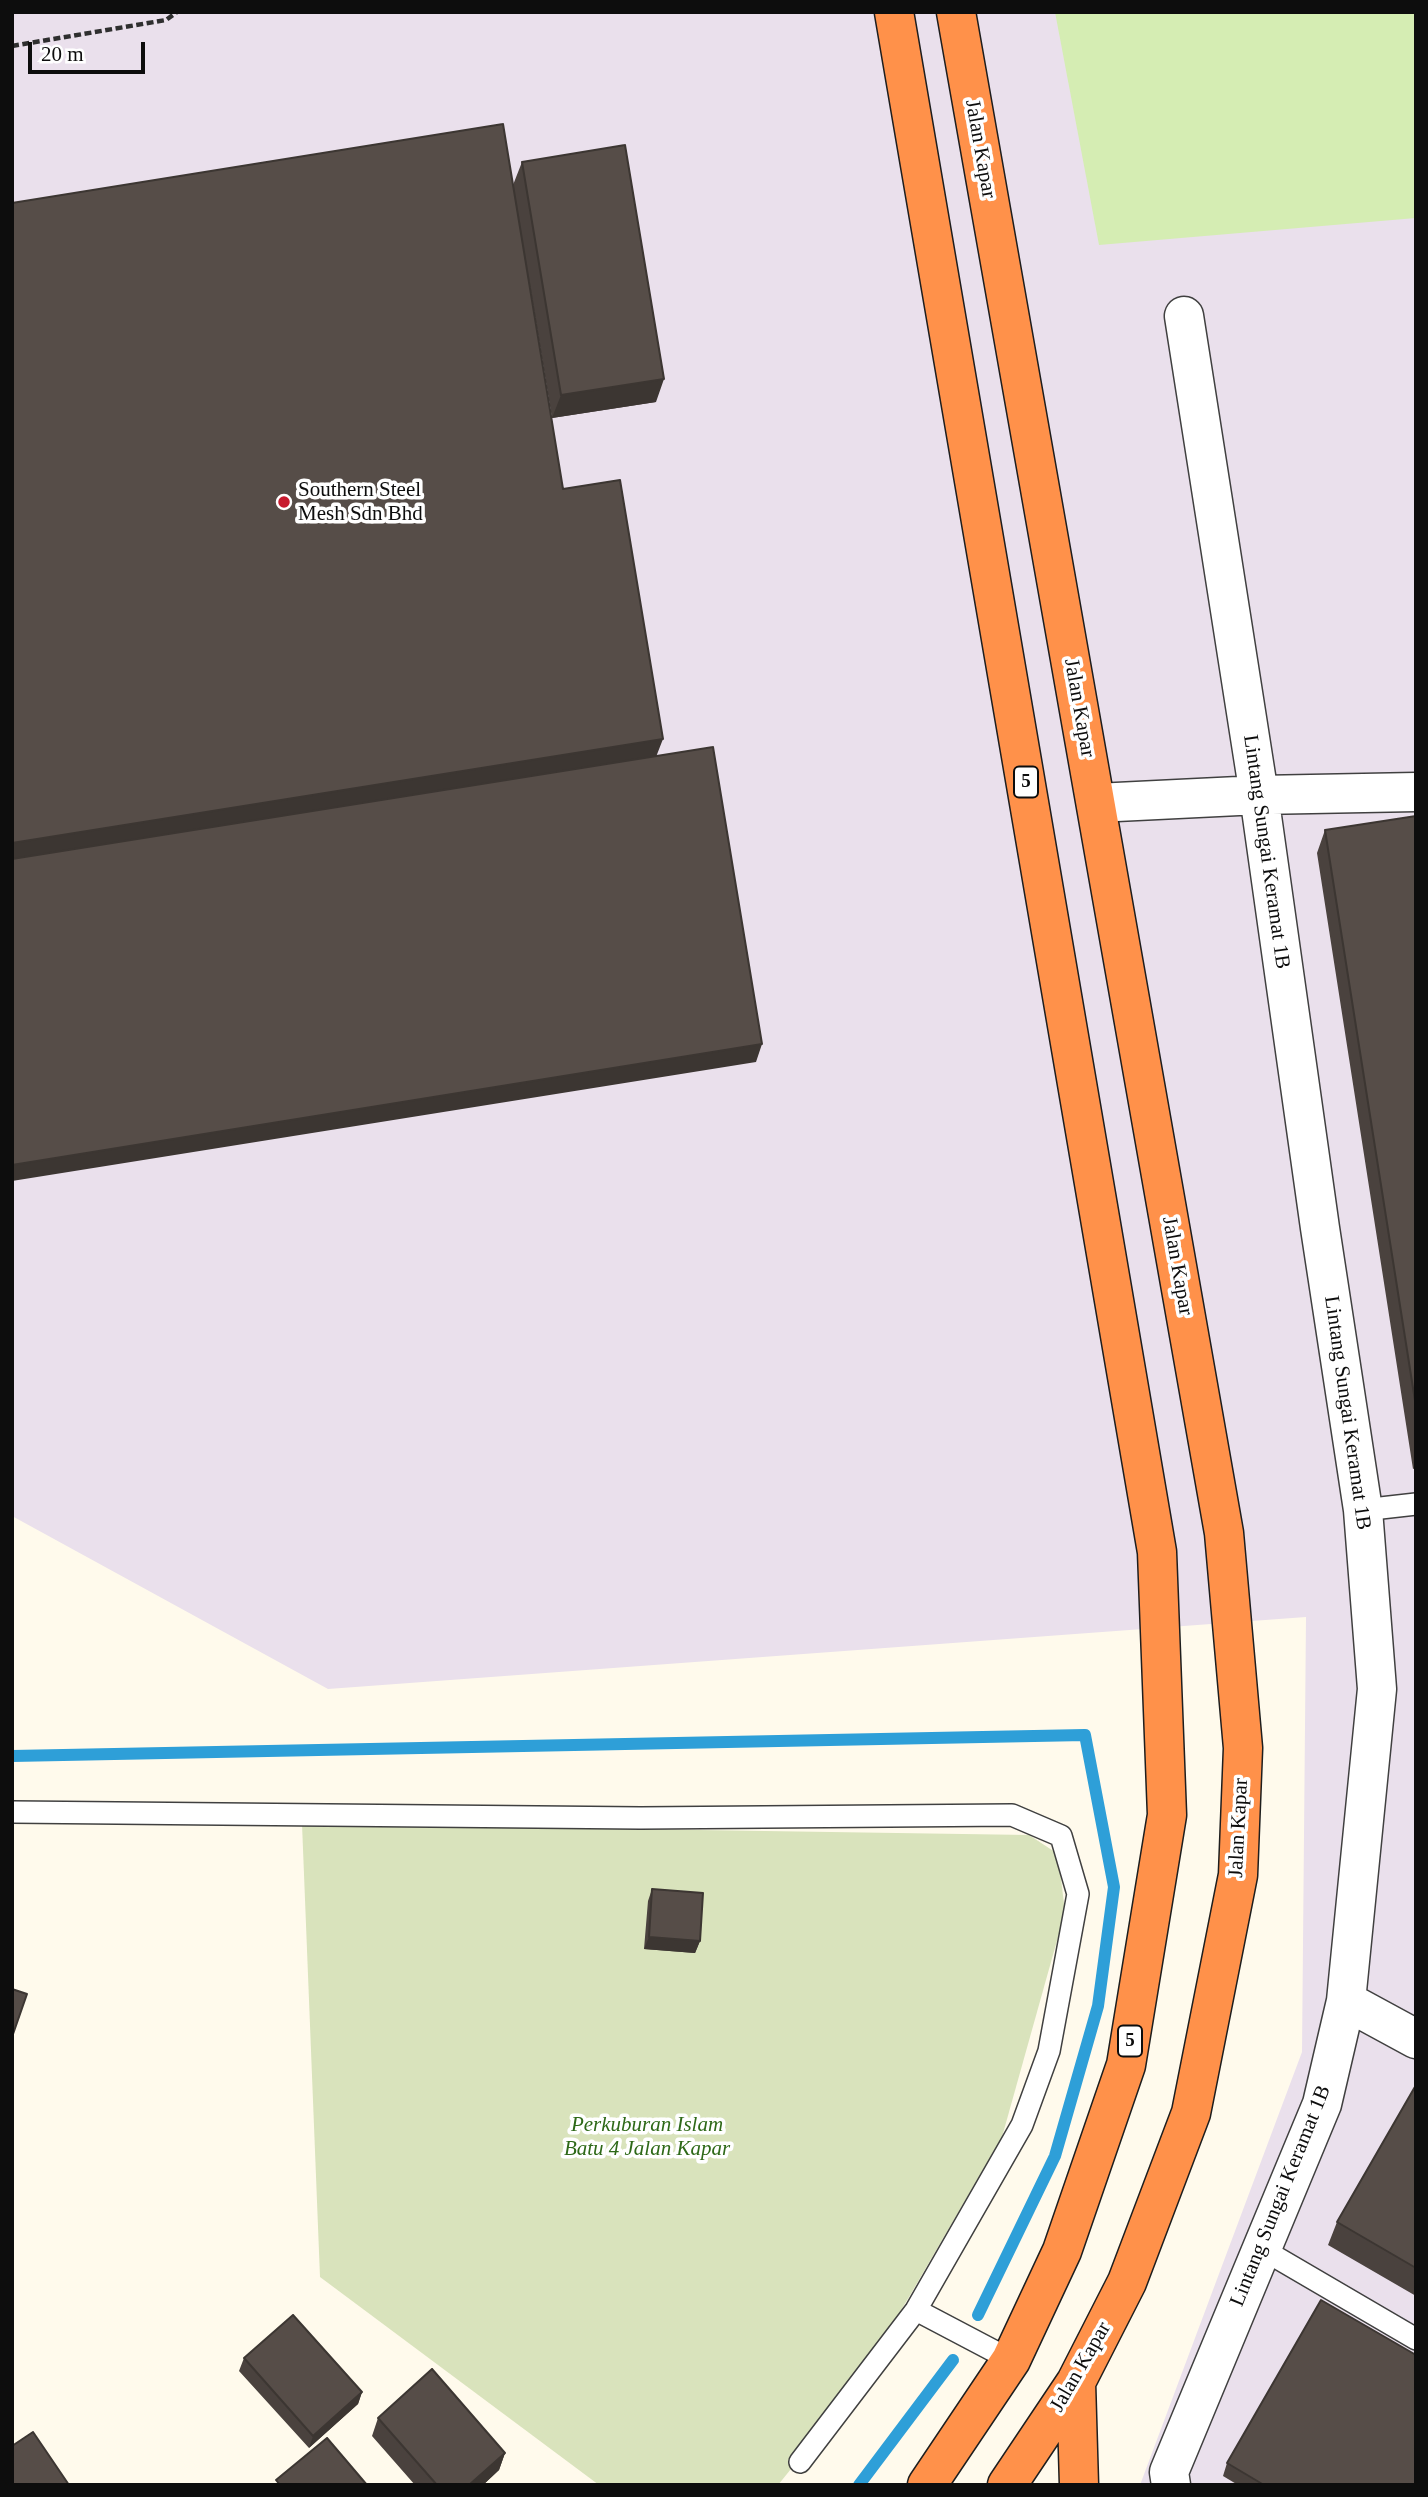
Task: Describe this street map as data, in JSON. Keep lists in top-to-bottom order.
{
  "streets": {
    "highway": ["Jalan Kapar", "5"],
    "street": ["Lintang Sungai Keramat 1B"]
  },
  "parks": ["Perkuburan Islam Batu 4 Jalan Kapar"],
  "places": ["Southern Steel Mesh Sdn Bhd"],
  "scale_bar": "20 m"
}
